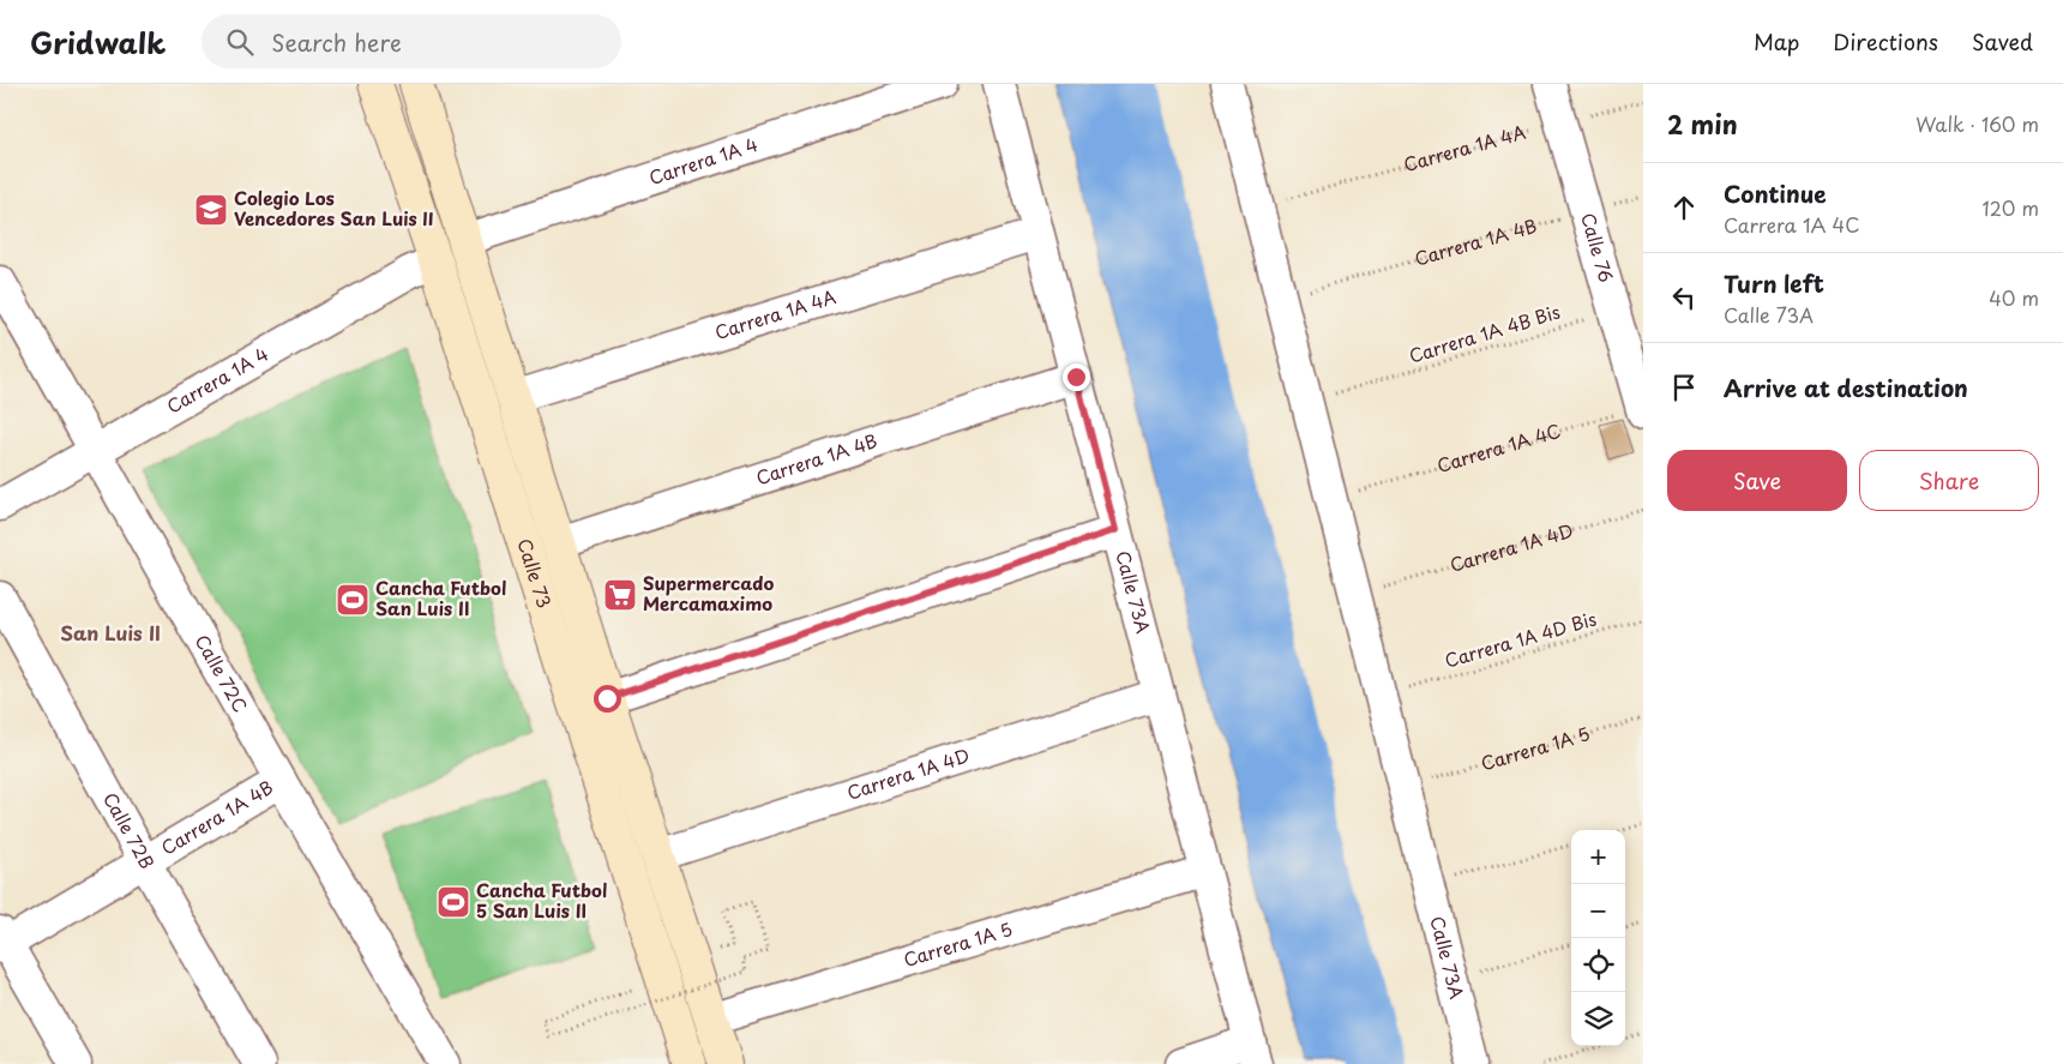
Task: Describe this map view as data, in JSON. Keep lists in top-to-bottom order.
{
  "streets": {
    "main road": ["Calle 73"],
    "street": [
      "Carrera 1A 4A",
      "Carrera 1A 4",
      "Carrera 1A 4B",
      "Calle 76",
      "Carrera 1A 4D",
      "Calle 73A",
      "Calle 72C",
      "Carrera 1A 5",
      "Calle 72B"
    ],
    "path": ["Carrera 1A 4B Bis", "Carrera 1A 4C", "Carrera 1A 4D Bis"]
  },
  "crossings": [
    ["Carrera 1A 4A", "Calle 76"],
    ["Carrera 1A 4A", "Calle 73"],
    ["Carrera 1A 4A", "Calle 73A"],
    ["Carrera 1A 4", "Calle 73"],
    ["Carrera 1A 4", "Calle 72C"],
    ["Carrera 1A 4B", "Calle 76"],
    ["Carrera 1A 4B", "Calle 73"],
    ["Carrera 1A 4B", "Calle 73A"],
    ["Carrera 1A 4B", "Calle 72C"],
    ["Carrera 1A 4B", "Calle 72B"],
    ["Calle 76", "Carrera 1A 4B Bis"],
    ["Calle 76", "Carrera 1A 4C"],
    ["Carrera 1A 4D", "Calle 73"],
    ["Carrera 1A 4D", "Calle 73A"],
    ["Calle 73", "Carrera 1A 5"],
    ["Calle 73A", "Carrera 1A 5"]
  ],
  "districts": ["San Luis II"],
  "places": {
    "school or university": ["Colegio Los Vencedores San Luis II"],
    "supermarket": ["Supermercado Mercamaximo"],
    "sports": ["Cancha Futbol San Luis II", "Cancha Futbol 5 San Luis II"]
  },
  "page": {
    "header": "Gridwalk",
    "search": "Search here",
    "nav": ["Map", "Directions", "Saved"],
    "heading": ["2 min", "Walk · 160 m"],
    "list": [
      ["Continue", "Carrera 1A 4C", "120 m"],
      ["Turn left", "Calle 73A", "40 m"],
      "Arrive at destination"
    ],
    "buttons": ["Save", "Share"],
    "map_buttons": ["+", "−"]
  }
}
